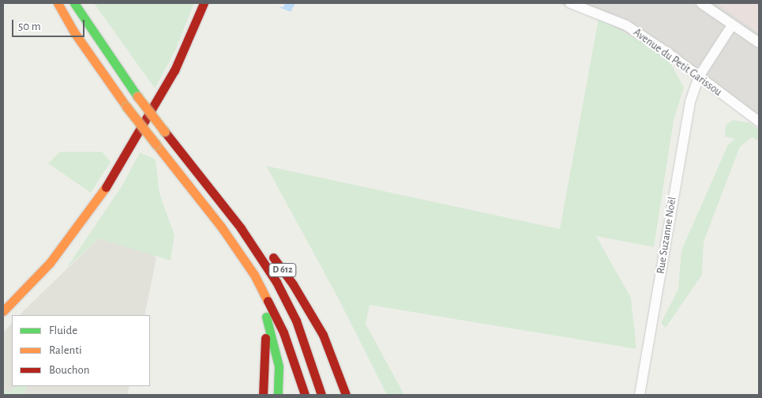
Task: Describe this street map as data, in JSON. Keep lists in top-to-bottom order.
{
  "streets": {
    "main road": ["D 612"],
    "street": ["Avenue du Petit Garissou", "Rue Suzanne Noël"]
  },
  "crossings": [
    ["Avenue du Petit Garissou", "Rue Suzanne Noël"]
  ],
  "legend": ["Fluide", "Ralenti", "Bouchon"],
  "scale_bar": "50 m"
}
